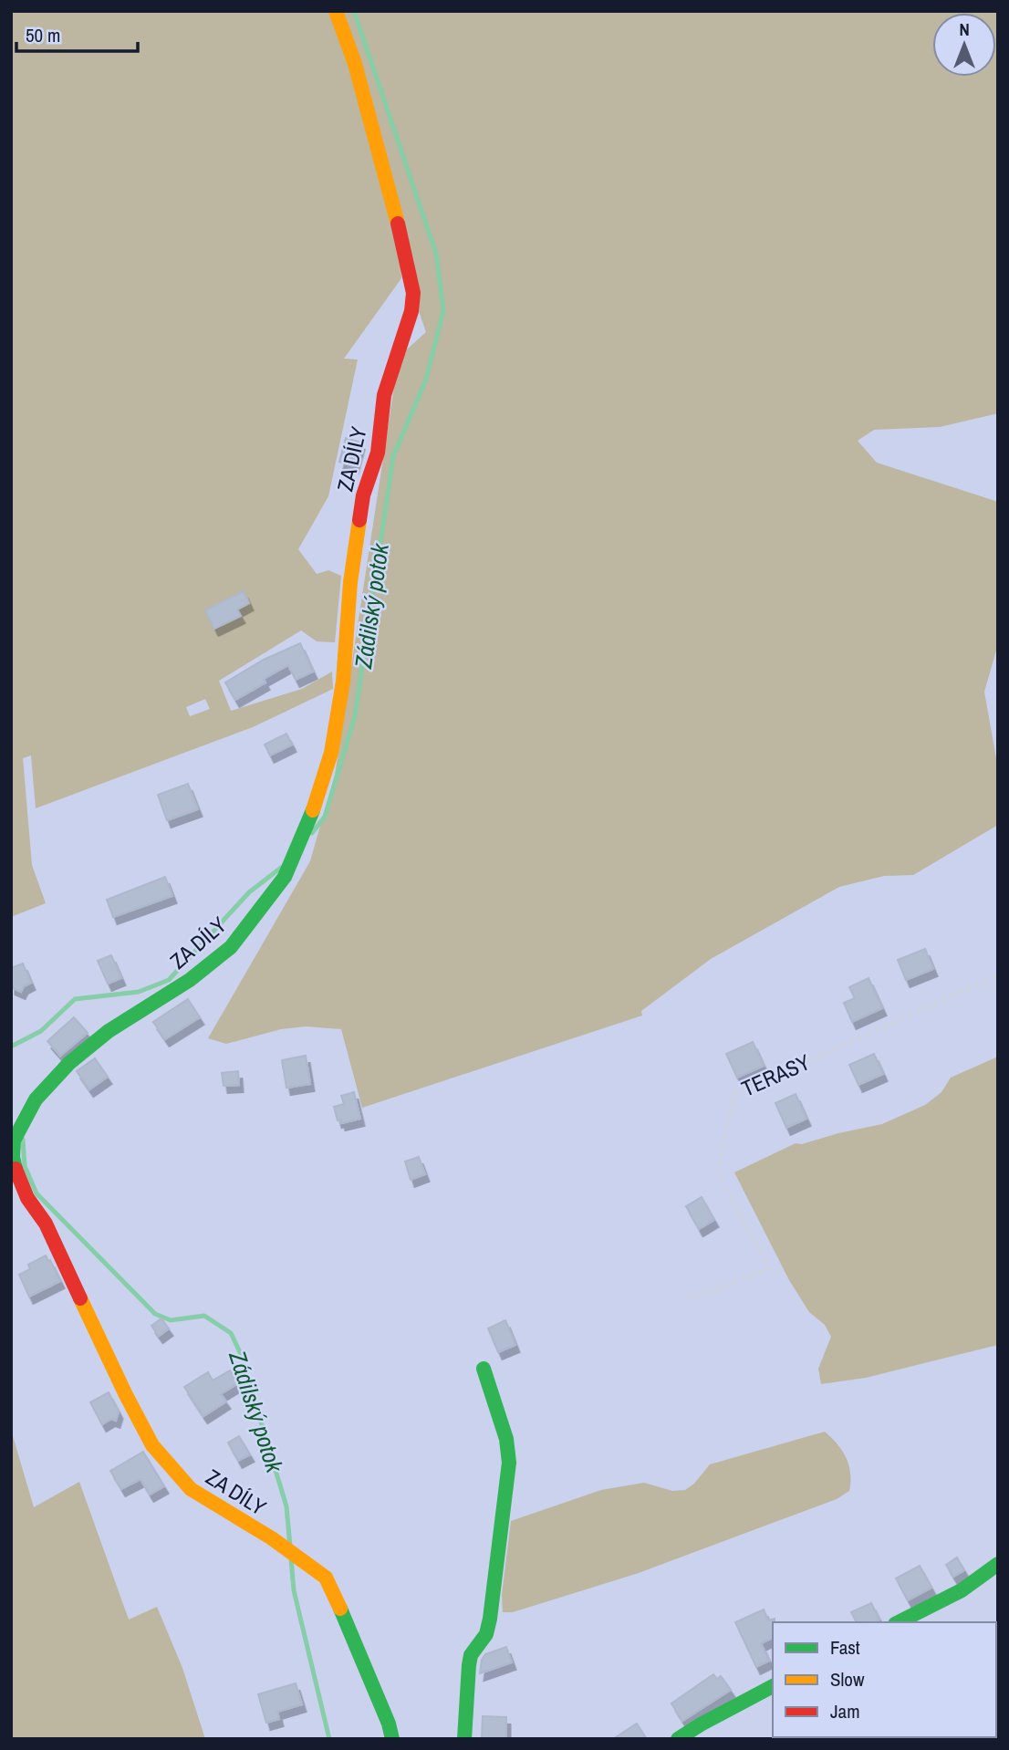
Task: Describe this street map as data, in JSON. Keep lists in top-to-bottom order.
{
  "streets": {
    "street": ["ZA DÍLY"],
    "path": ["TERASY"]
  },
  "water": ["Zádilský potok"],
  "legend": ["Fast", "Slow", "Jam"],
  "scale_bar": "50 m",
  "north": "top"
}
